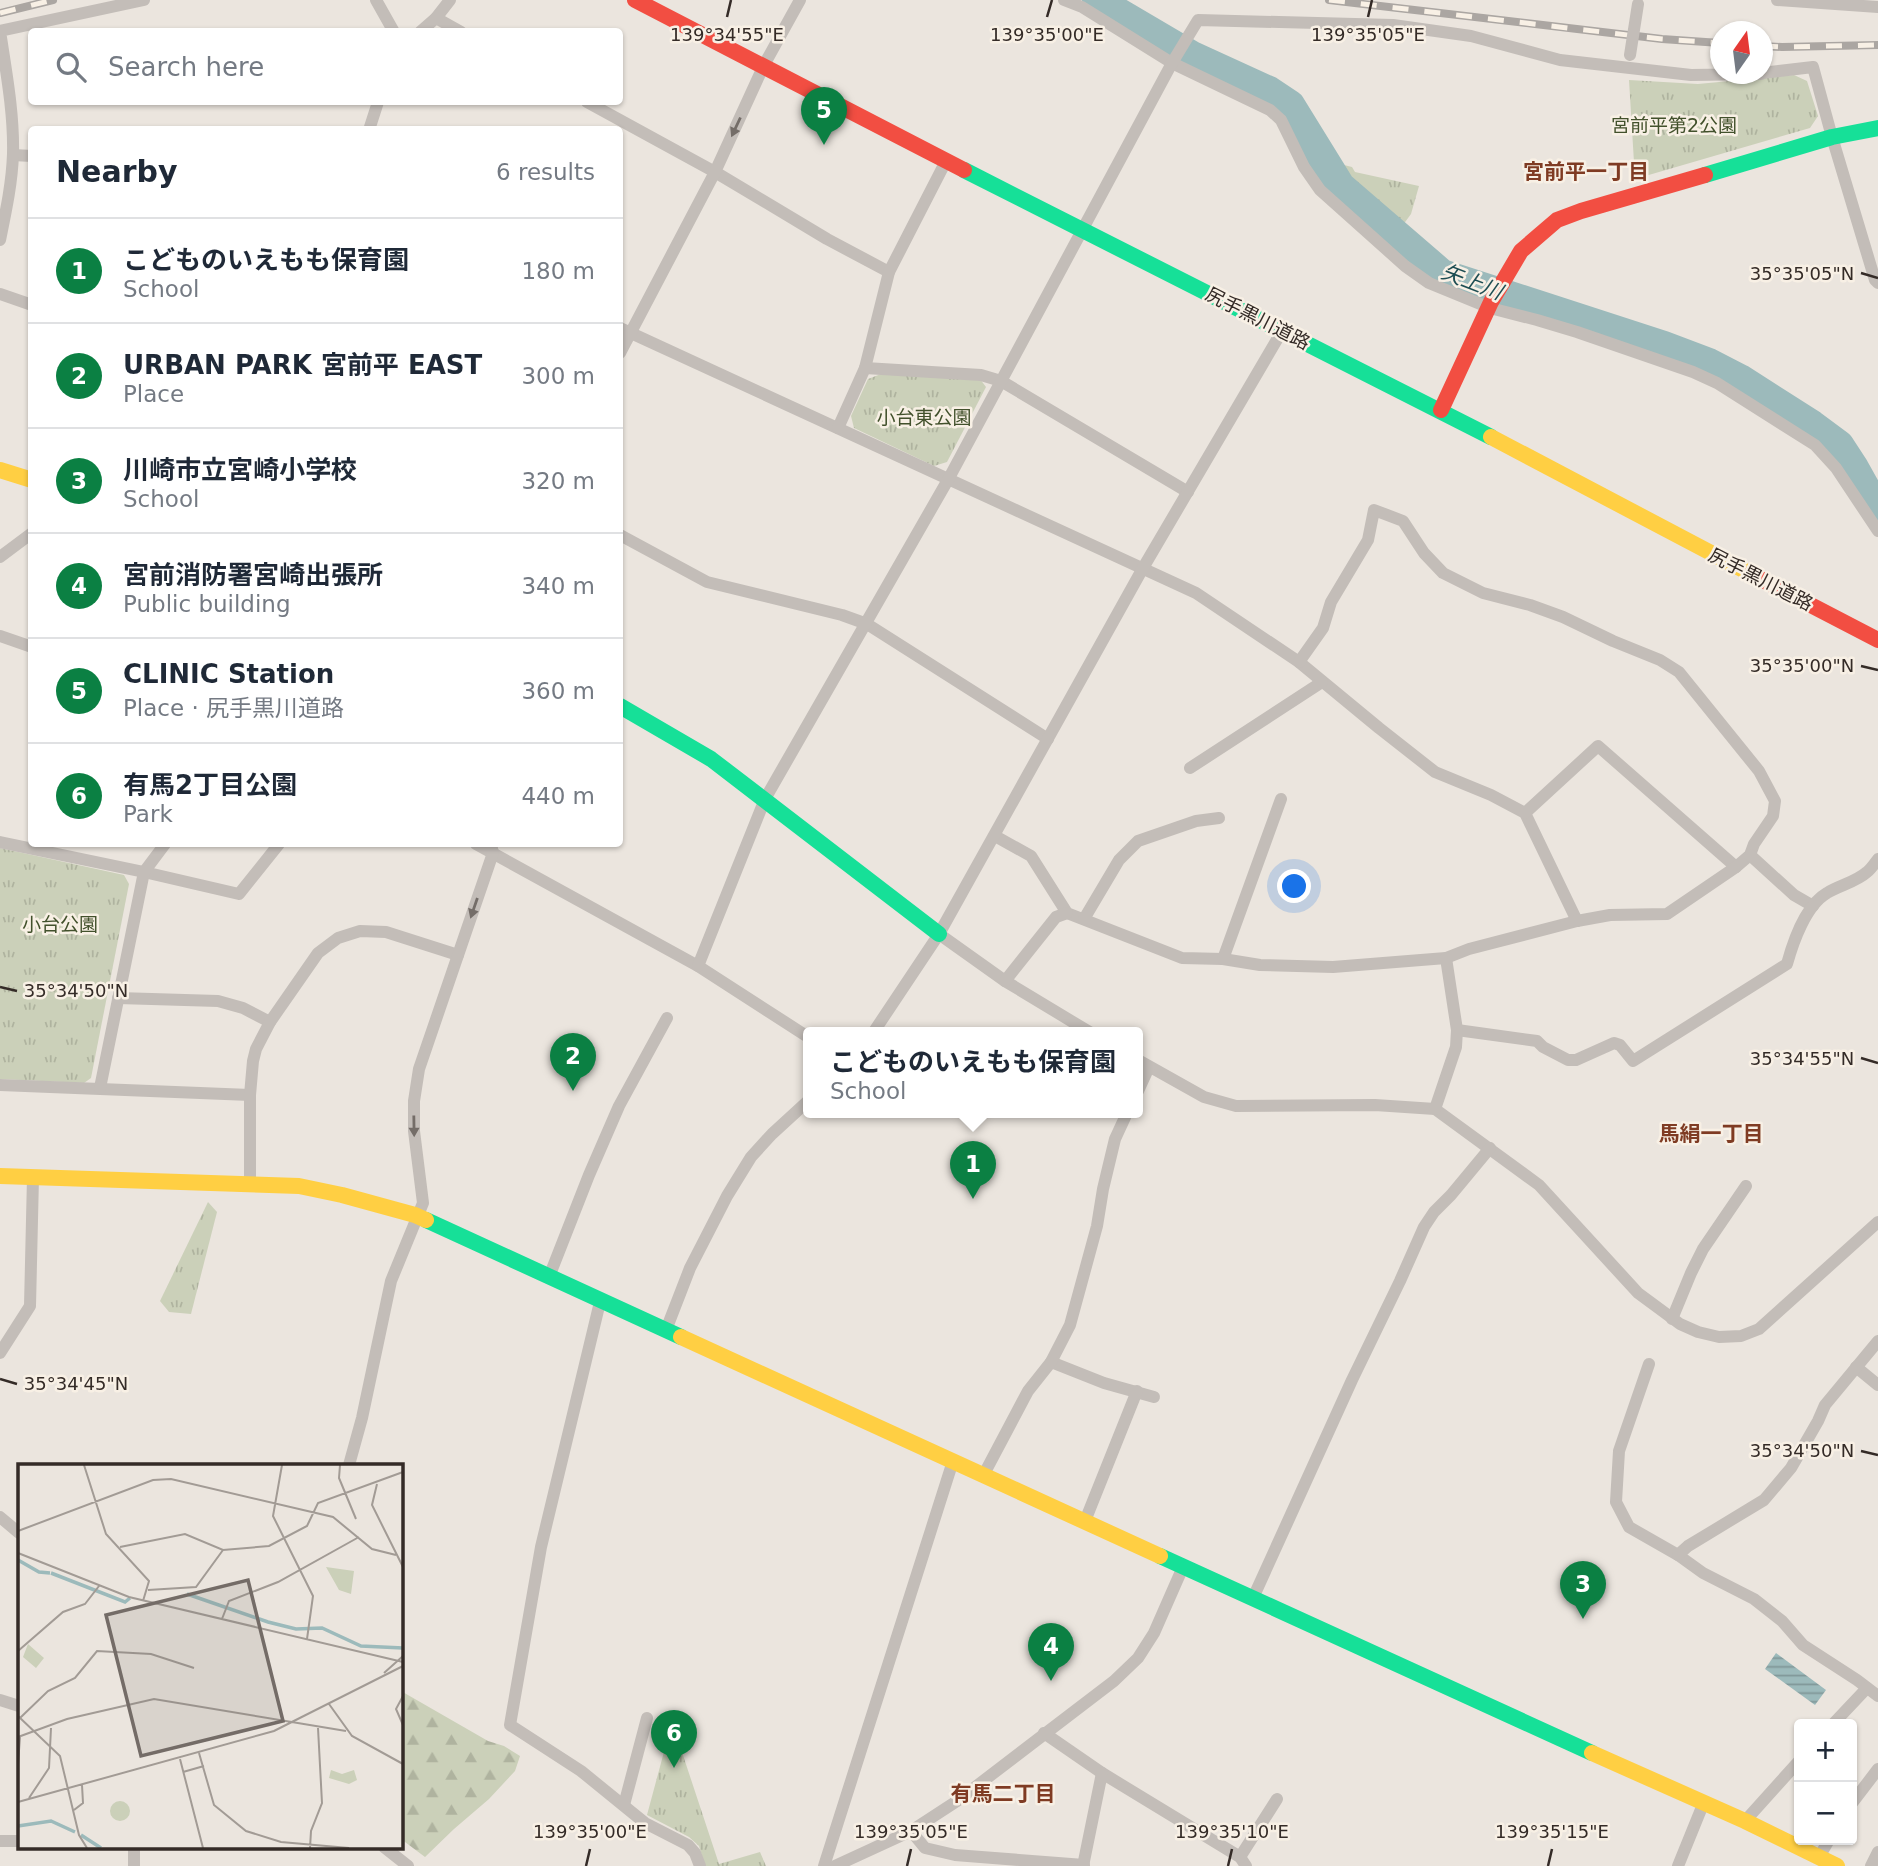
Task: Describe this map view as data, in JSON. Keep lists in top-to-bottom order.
{
  "streets": {
    "street": ["尻手黒川道路"]
  },
  "districts": ["宮前平一丁目", "馬絹一丁目", "有馬二丁目"],
  "water": ["矢上川"],
  "parks": ["宮前平第2公園", "小台東公園", "小台公園"],
  "north": "top",
  "page": {
    "search": "Search here",
    "pins": [
      "5",
      "2",
      "1",
      "3",
      "4",
      "6"
    ],
    "heading": ["Nearby", "6 results"],
    "list": [
      {
        "mark": "1",
        "name": "こどものいえもも保育園",
        "note": "School",
        "value": "180 m"
      },
      {
        "mark": "2",
        "name": "URBAN PARK 宮前平 EAST",
        "note": "Place",
        "value": "300 m"
      },
      {
        "mark": "3",
        "name": "川崎市立宮崎小学校",
        "note": "School",
        "value": "320 m"
      },
      {
        "mark": "4",
        "name": "宮前消防署宮崎出張所",
        "note": "Public building",
        "value": "340 m"
      },
      {
        "mark": "5",
        "name": "CLINIC Station",
        "note": "Place · 尻手黒川道路",
        "value": "360 m"
      },
      {
        "mark": "6",
        "name": "有馬2丁目公園",
        "note": "Park",
        "value": "440 m"
      }
    ],
    "popup": ["こどものいえもも保育園", "School"],
    "map_buttons": ["+", "−"]
  },
  "coordinates": [
    "139°34'55\"E",
    "139°35'00\"E",
    "139°35'05\"E",
    "35°35'05\"N",
    "35°35'00\"N",
    "35°34'50\"N",
    "35°34'55\"N",
    "35°34'45\"N",
    "139°35'10\"E",
    "139°35'15\"E"
  ]
}
